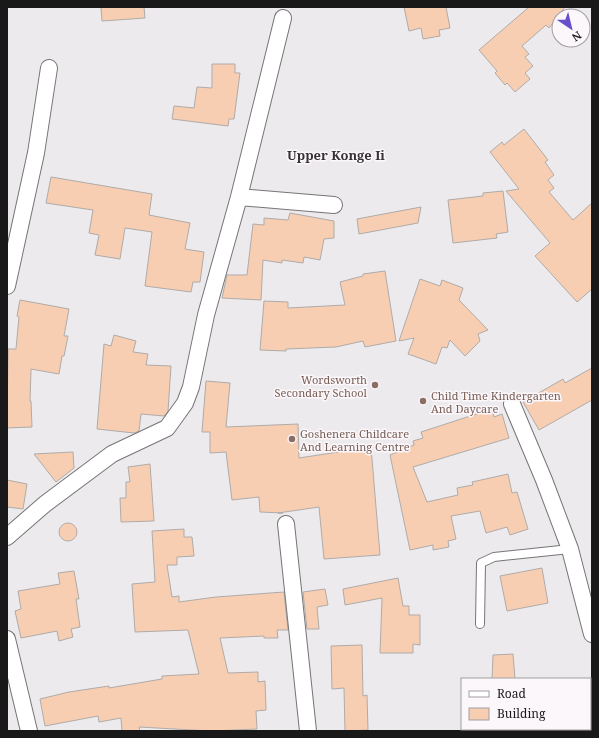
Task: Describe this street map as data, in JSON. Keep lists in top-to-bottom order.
{
  "districts": ["Upper Konge Ii"],
  "places": ["Wordsworth Secondary School", "Child Time Kindergarten And Daycare", "Goshenera Childcare And Learning Centre"],
  "legend": ["Road", "Building"],
  "north": "bottom right"
}
